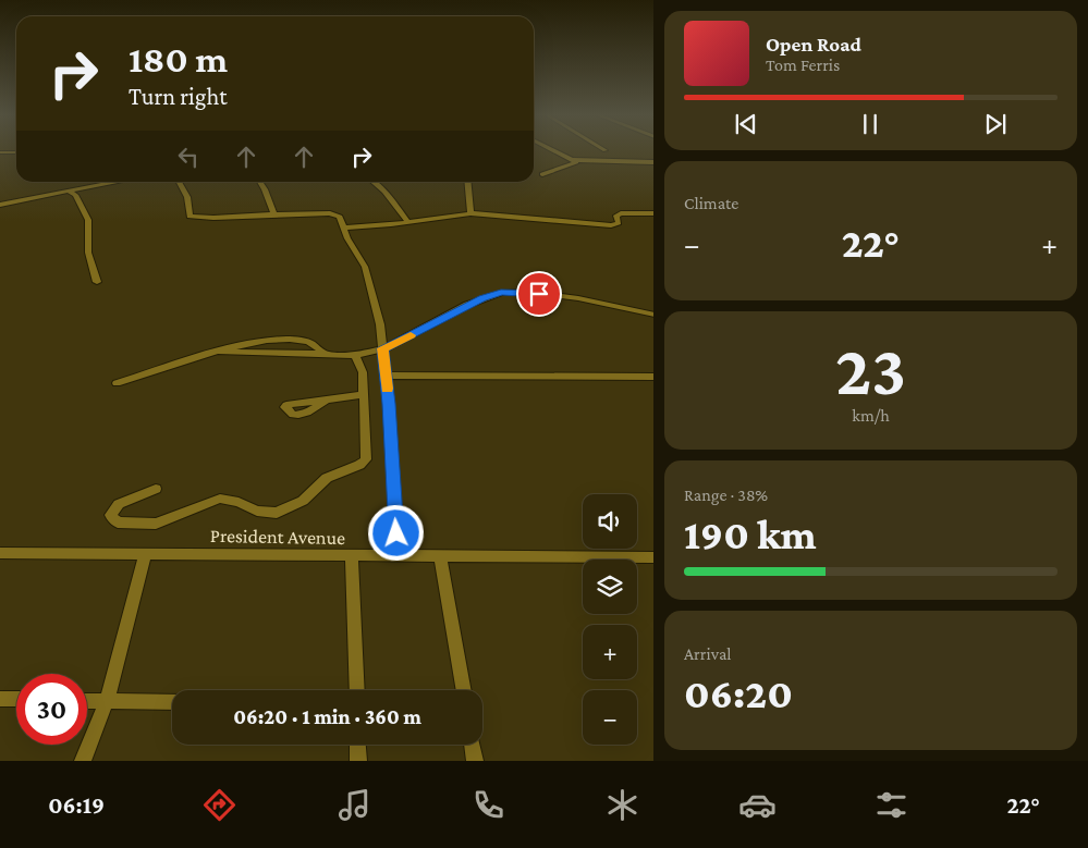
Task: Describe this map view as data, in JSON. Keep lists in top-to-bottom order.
{
  "streets": {
    "street": ["President Avenue"]
  },
  "page": {
    "turn": ["180 m", "Turn right"],
    "song": ["Open Road", "Tom Ferris"],
    "tile": [
      "Climate",
      ["23", "km/h"],
      ["Range · 38%", "190 km"],
      ["Arrival", "06:20"]
    ],
    "heat": ["−", "22°", "+"],
    "map_buttons": ["+", "−"],
    "limit": "30",
    "trip": "06:20 · 1 min · 360 m",
    "tabs": ["06:19", "22°"]
  }
}
